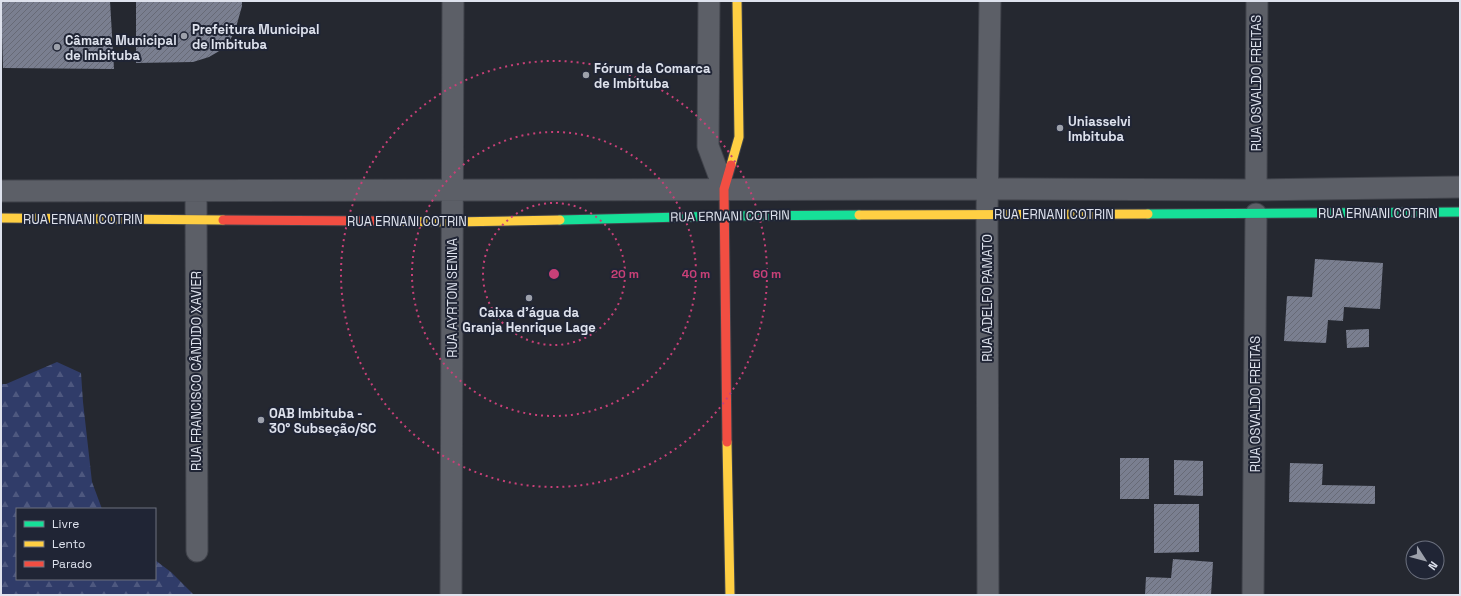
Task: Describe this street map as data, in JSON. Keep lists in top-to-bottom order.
{
  "streets": {
    "street": [
      "RUA OSVALDO FREITAS",
      "RUA ERNANI COTRIN",
      "RUA AYRTON SENNA",
      "RUA ADELFO PAMATO",
      "RUA FRANCISCO CÂNDIDO XAVIER"
    ]
  },
  "crossings": [
    ["RUA OSVALDO FREITAS", "RUA ERNANI COTRIN"],
    ["RUA ERNANI COTRIN", "RUA AYRTON SENNA"],
    ["RUA ERNANI COTRIN", "RUA ADELFO PAMATO"],
    ["RUA ERNANI COTRIN", "RUA FRANCISCO CÂNDIDO XAVIER"]
  ],
  "places": [
    "Prefeitura Municipal de Imbituba",
    "Câmara Municipal de Imbituba",
    "Fórum da Comarca de Imbituba",
    "Uniasselvi Imbituba",
    "Caixa d'água da Granja Henrique Lage",
    "OAB Imbituba - 30° Subseção/SC"
  ],
  "legend": ["Livre", "Lento", "Parado"],
  "north": "bottom right",
  "rings": ["20 m", "40 m", "60 m"]
}
